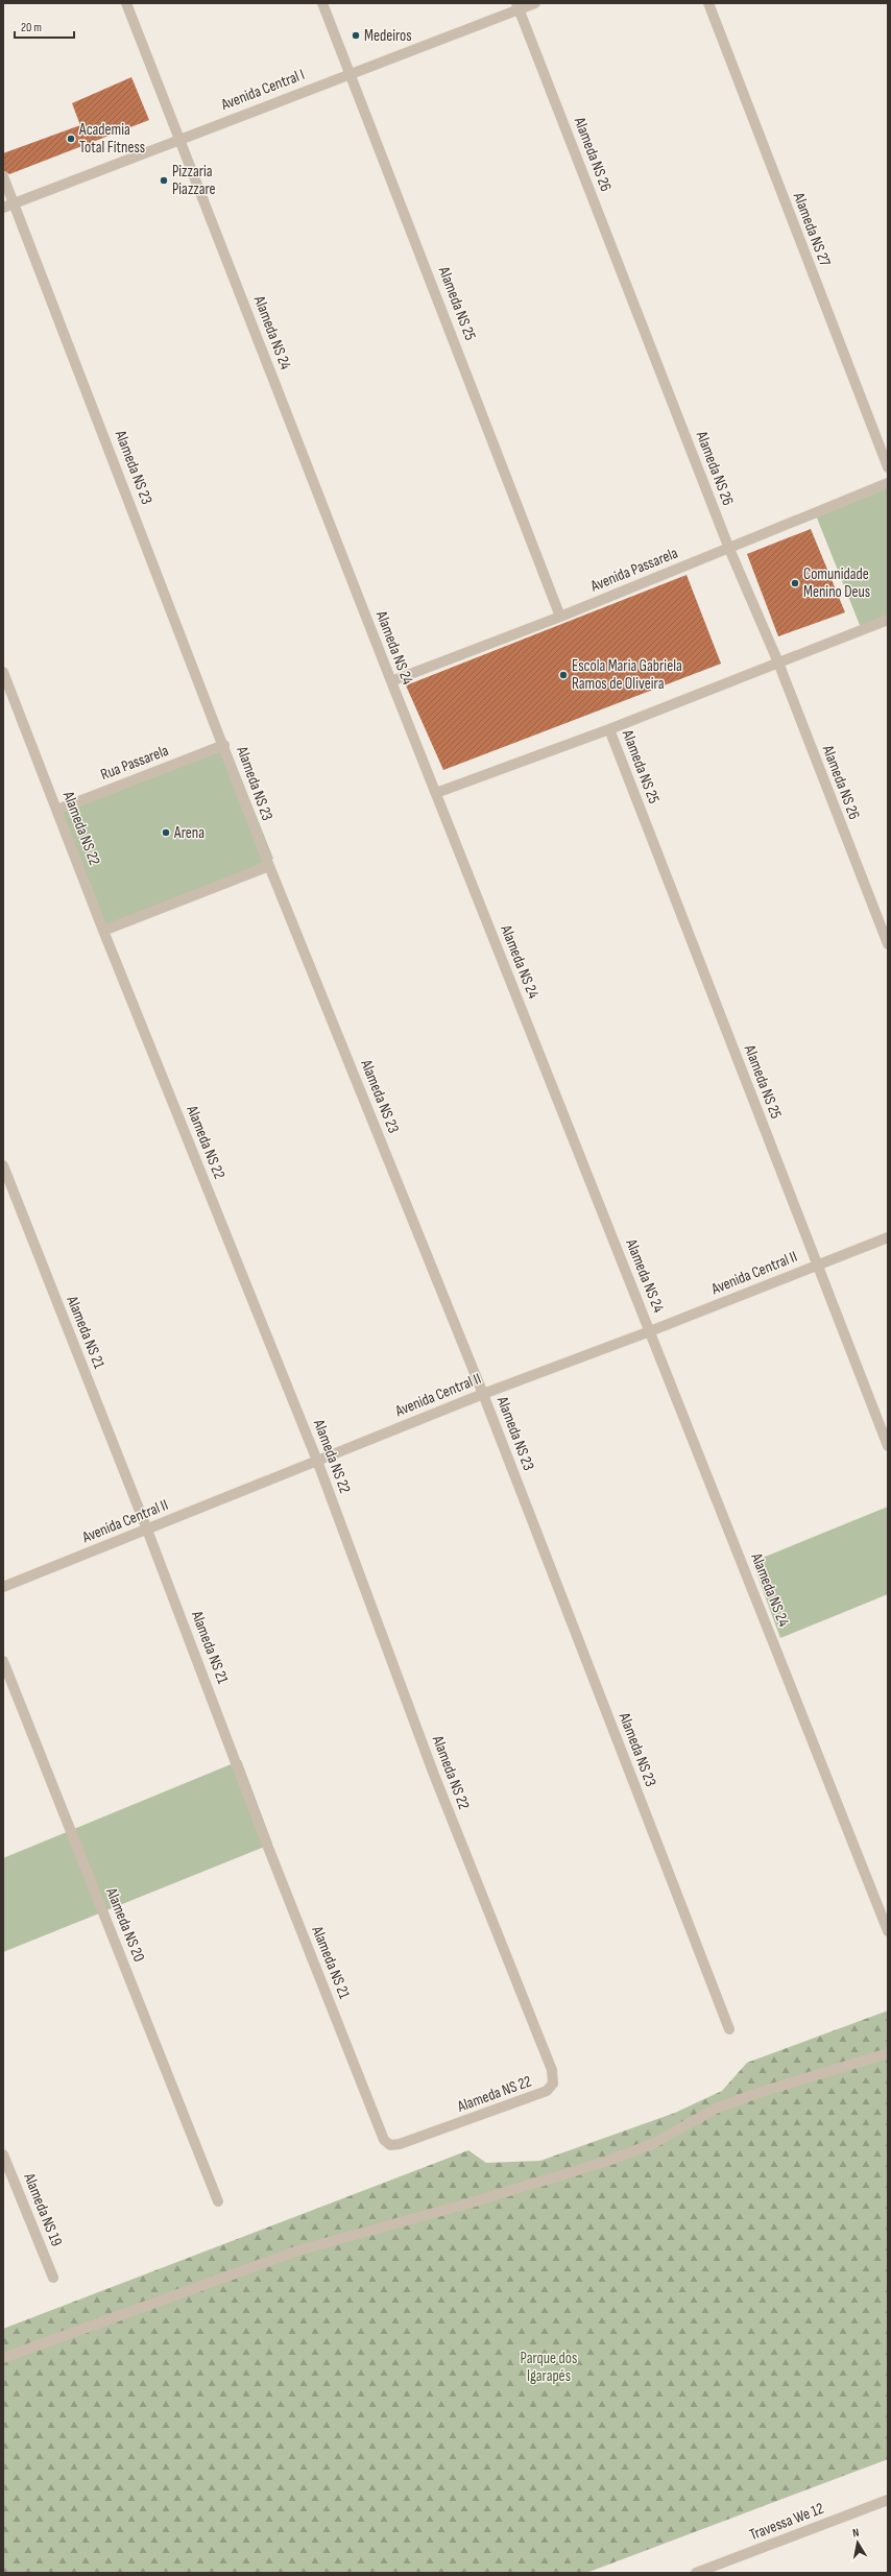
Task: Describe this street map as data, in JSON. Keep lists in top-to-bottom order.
{
  "streets": {
    "street": [
      "Avenida Central I",
      "Alameda NS 26",
      "Alameda NS 27",
      "Alameda NS 25",
      "Alameda NS 24",
      "Alameda NS 23",
      "Avenida Passarela",
      "Rua Passarela",
      "Alameda NS 22",
      "Avenida Central II",
      "Alameda NS 21",
      "Alameda NS 20",
      "Alameda NS 19",
      "Travessa We 12"
    ]
  },
  "crossings": [
    ["Avenida Central I", "Alameda NS 26"],
    ["Avenida Central I", "Alameda NS 25"],
    ["Avenida Central I", "Alameda NS 24"],
    ["Avenida Central I", "Alameda NS 23"],
    ["Alameda NS 26", "Avenida Passarela"],
    ["Alameda NS 25", "Avenida Passarela"],
    ["Alameda NS 25", "Avenida Central II"],
    ["Alameda NS 24", "Avenida Passarela"],
    ["Alameda NS 24", "Avenida Central II"],
    ["Alameda NS 23", "Rua Passarela"],
    ["Alameda NS 23", "Avenida Central II"],
    ["Rua Passarela", "Alameda NS 22"],
    ["Alameda NS 22", "Avenida Central II"],
    ["Alameda NS 22", "Alameda NS 21"],
    ["Avenida Central II", "Alameda NS 21"]
  ],
  "parks": ["Parque dos Igarapés"],
  "places": [
    "Medeiros",
    "Academia Total Fitness",
    "Pizzaria Piazzare",
    "Comunidade Menino Deus",
    "Escola Maria Gabriela Ramos de Oliveira",
    "Arena"
  ],
  "scale_bar": "20 m",
  "north": "top"
}
